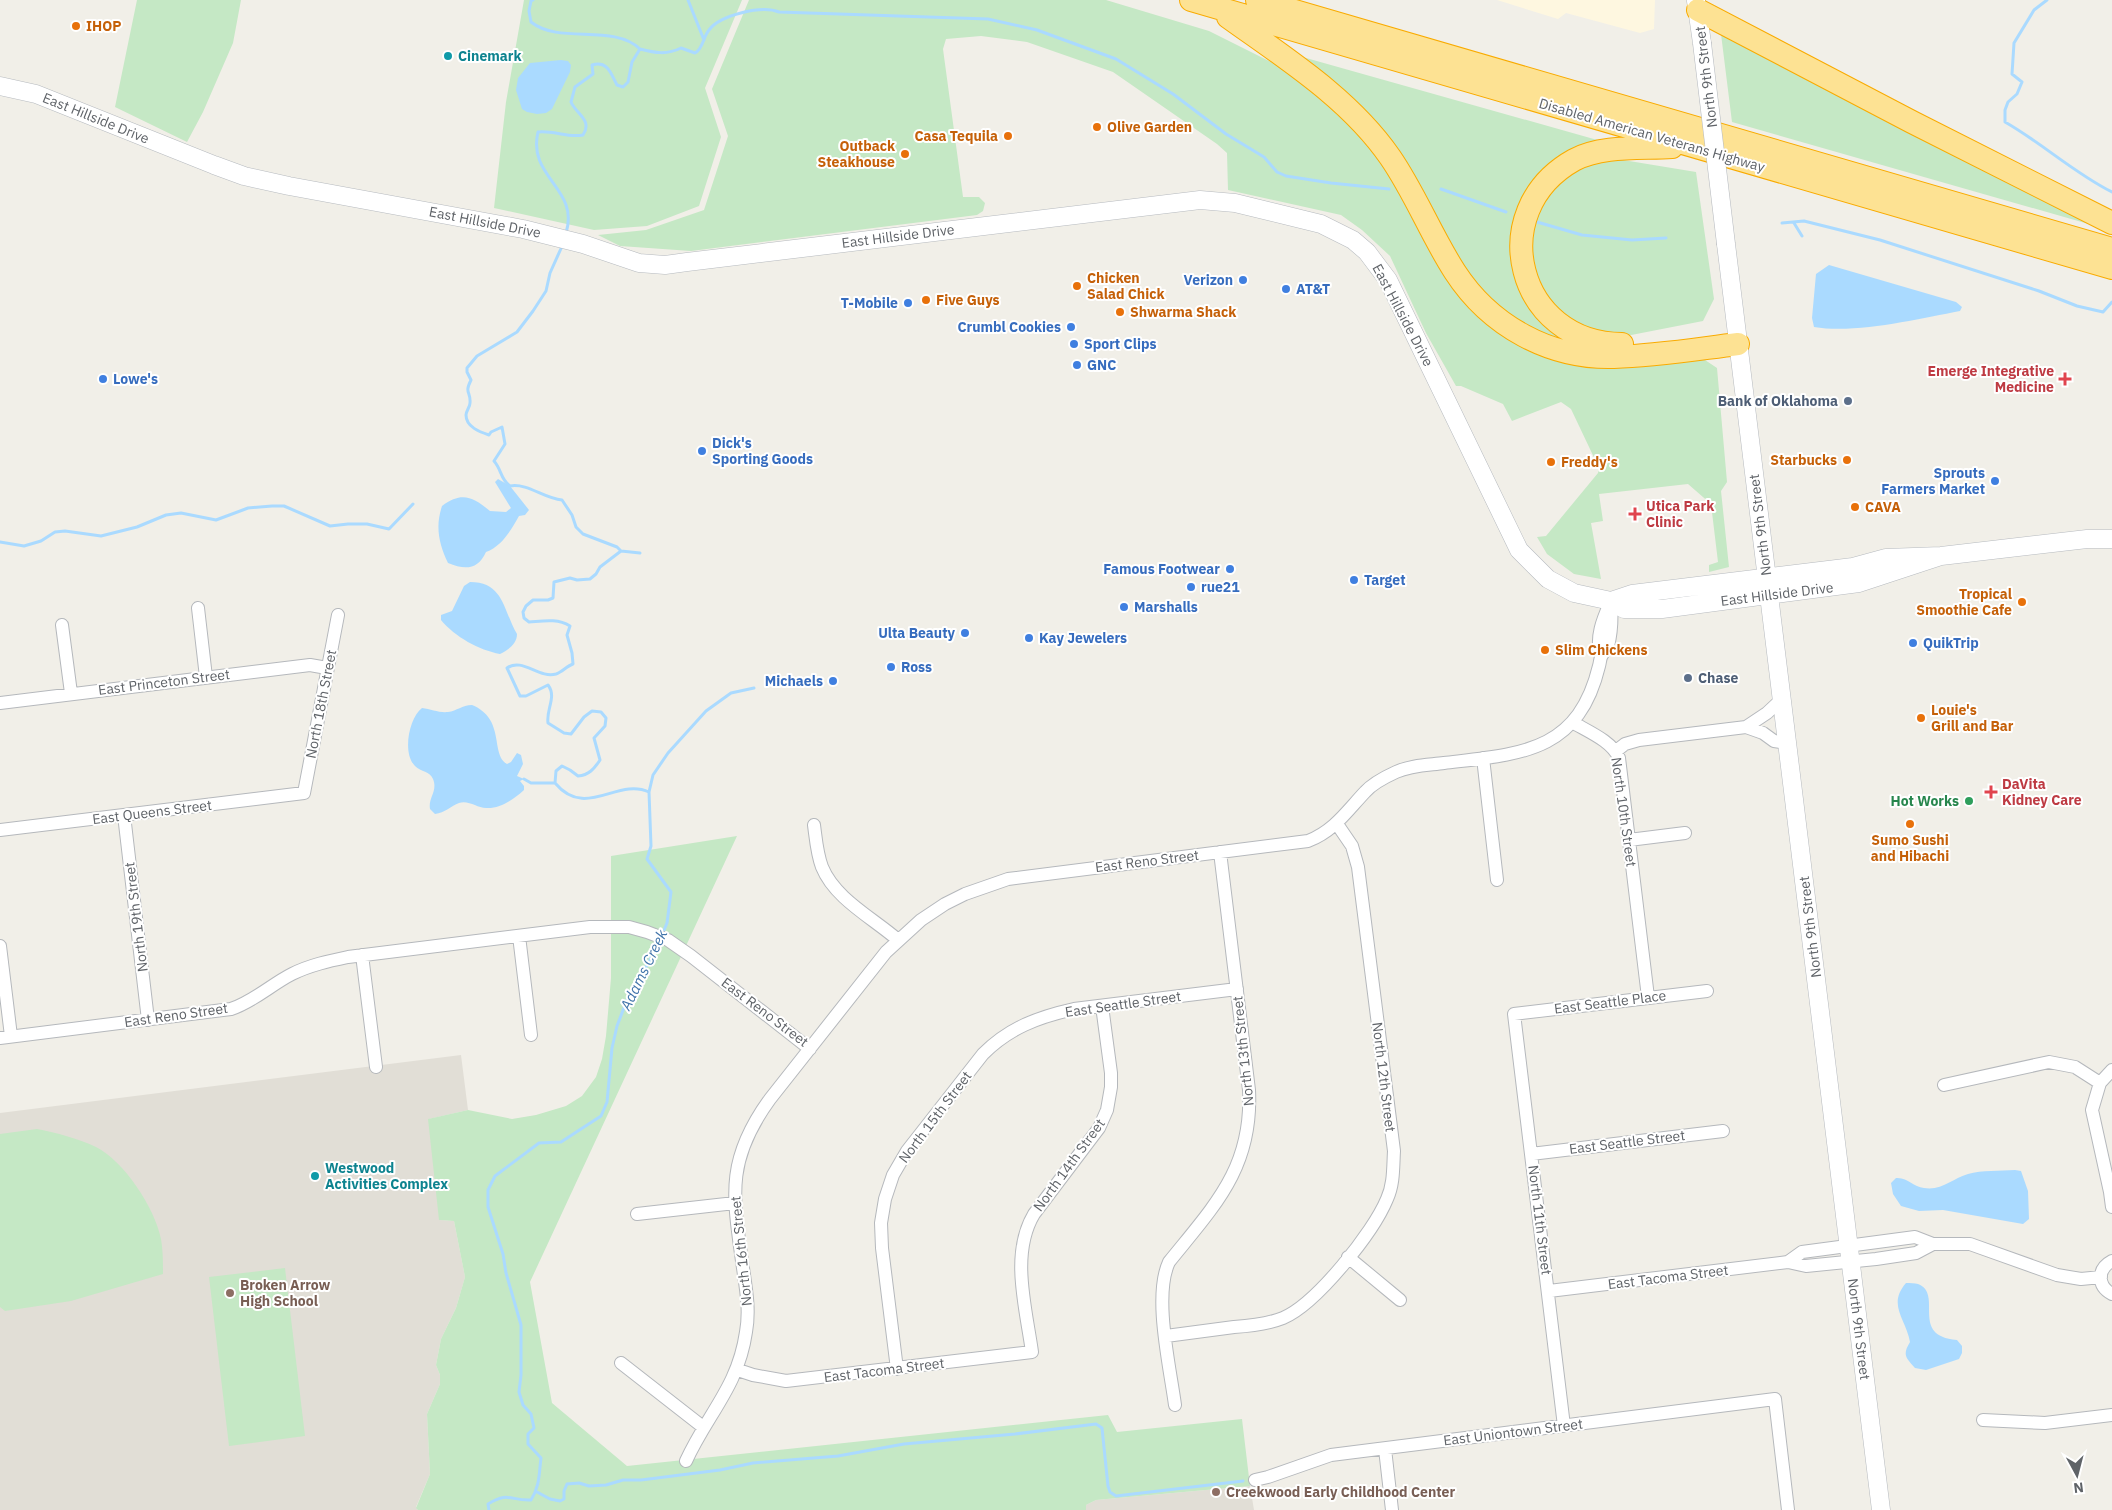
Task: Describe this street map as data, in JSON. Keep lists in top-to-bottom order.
{
  "streets": {
    "highway": ["Disabled American Veterans Highway"],
    "street": [
      "North 9th Street",
      "East Hillside Drive",
      "East Princeton Street",
      "North 18th Street",
      "East Queens Street",
      "North 10th Street",
      "East Reno Street",
      "North 19th Street",
      "East Seattle Place",
      "East Seattle Street",
      "North 13th Street",
      "North 12th Street",
      "North 15th Street",
      "North 14th Street",
      "North 11th Street",
      "North 16th Street",
      "East Tacoma Street",
      "East Uniontown Street"
    ]
  },
  "crossings": [
    ["North 9th Street", "East Hillside Drive"],
    ["North 9th Street", "East Tacoma Street"],
    ["East Princeton Street", "North 18th Street"],
    ["North 18th Street", "East Queens Street"],
    ["East Queens Street", "North 19th Street"],
    ["North 10th Street", "East Reno Street"],
    ["North 10th Street", "East Seattle Place"],
    ["East Reno Street", "North 19th Street"],
    ["East Reno Street", "North 13th Street"],
    ["East Reno Street", "North 12th Street"],
    ["East Reno Street", "North 16th Street"],
    ["East Seattle Place", "North 11th Street"],
    ["East Seattle Street", "North 13th Street"],
    ["East Seattle Street", "North 15th Street"],
    ["East Seattle Street", "North 14th Street"],
    ["East Seattle Street", "North 11th Street"],
    ["North 15th Street", "East Tacoma Street"],
    ["North 14th Street", "East Tacoma Street"],
    ["North 11th Street", "East Tacoma Street"],
    ["North 11th Street", "East Uniontown Street"],
    ["North 16th Street", "East Tacoma Street"]
  ],
  "water": ["Adams Creek"],
  "places": {
    "other": [
      "IHOP",
      "Cinemark",
      "Olive Garden",
      "Casa Tequila",
      "Outback Steakhouse",
      "Verizon",
      "Chicken Salad Chick",
      "AT&T",
      "Five Guys",
      "T-Mobile",
      "Shwarma Shack",
      "Crumbl Cookies",
      "Sport Clips",
      "GNC",
      "Lowe's",
      "Bank of Oklahoma",
      "Dick's Sporting Goods",
      "Starbucks",
      "Freddy's",
      "Sprouts Farmers Market",
      "CAVA",
      "Famous Footwear",
      "Target",
      "rue21",
      "Tropical Smoothie Cafe",
      "Marshalls",
      "Ulta Beauty",
      "Kay Jewelers",
      "QuikTrip",
      "Slim Chickens",
      "Ross",
      "Chase",
      "Michaels",
      "Louie's Grill and Bar",
      "Hot Works",
      "Sumo Sushi and Hibachi",
      "Westwood Activities Complex",
      "Broken Arrow High School",
      "Creekwood Early Childhood Center"
    ],
    "health": ["Emerge Integrative Medicine", "Utica Park Clinic", "DaVita Kidney Care"]
  },
  "north": "bottom"
}
